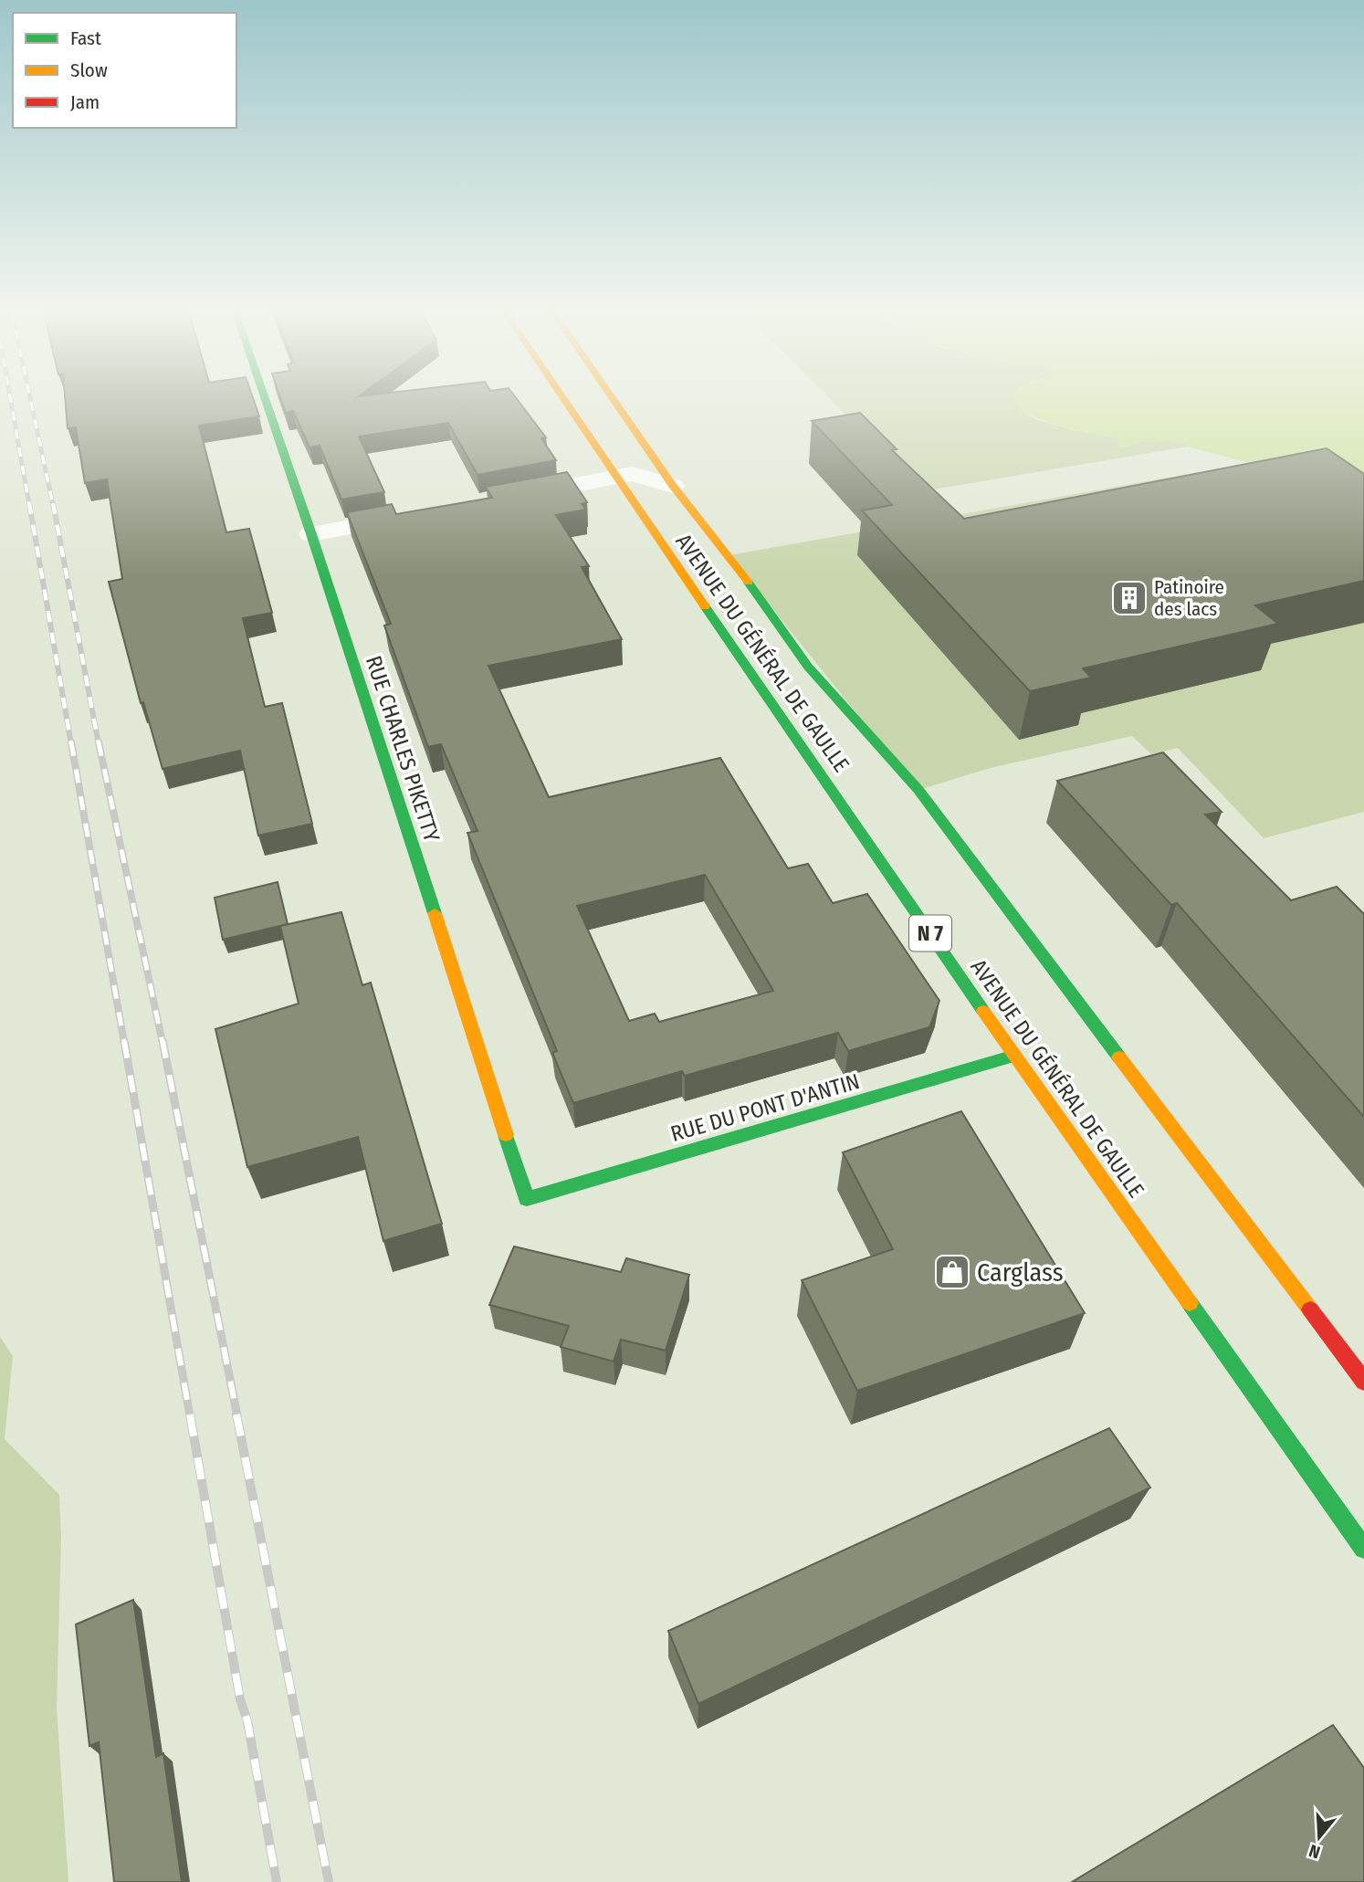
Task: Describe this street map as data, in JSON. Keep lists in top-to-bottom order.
{
  "streets": {
    "main road": [
      "AVENUE DU GÉNÉRAL DE GAULLE",
      "RUE CHARLES PIKETTY",
      "N 7",
      "RUE DU PONT D'ANTIN"
    ]
  },
  "crossings": [
    ["AVENUE DU GÉNÉRAL DE GAULLE", "RUE DU PONT D'ANTIN"],
    ["RUE CHARLES PIKETTY", "RUE DU PONT D'ANTIN"]
  ],
  "places": {
    "building": ["Patinoire des lacs"],
    "shop": ["Carglass"]
  },
  "legend": ["Fast", "Slow", "Jam"],
  "north": "bottom"
}
